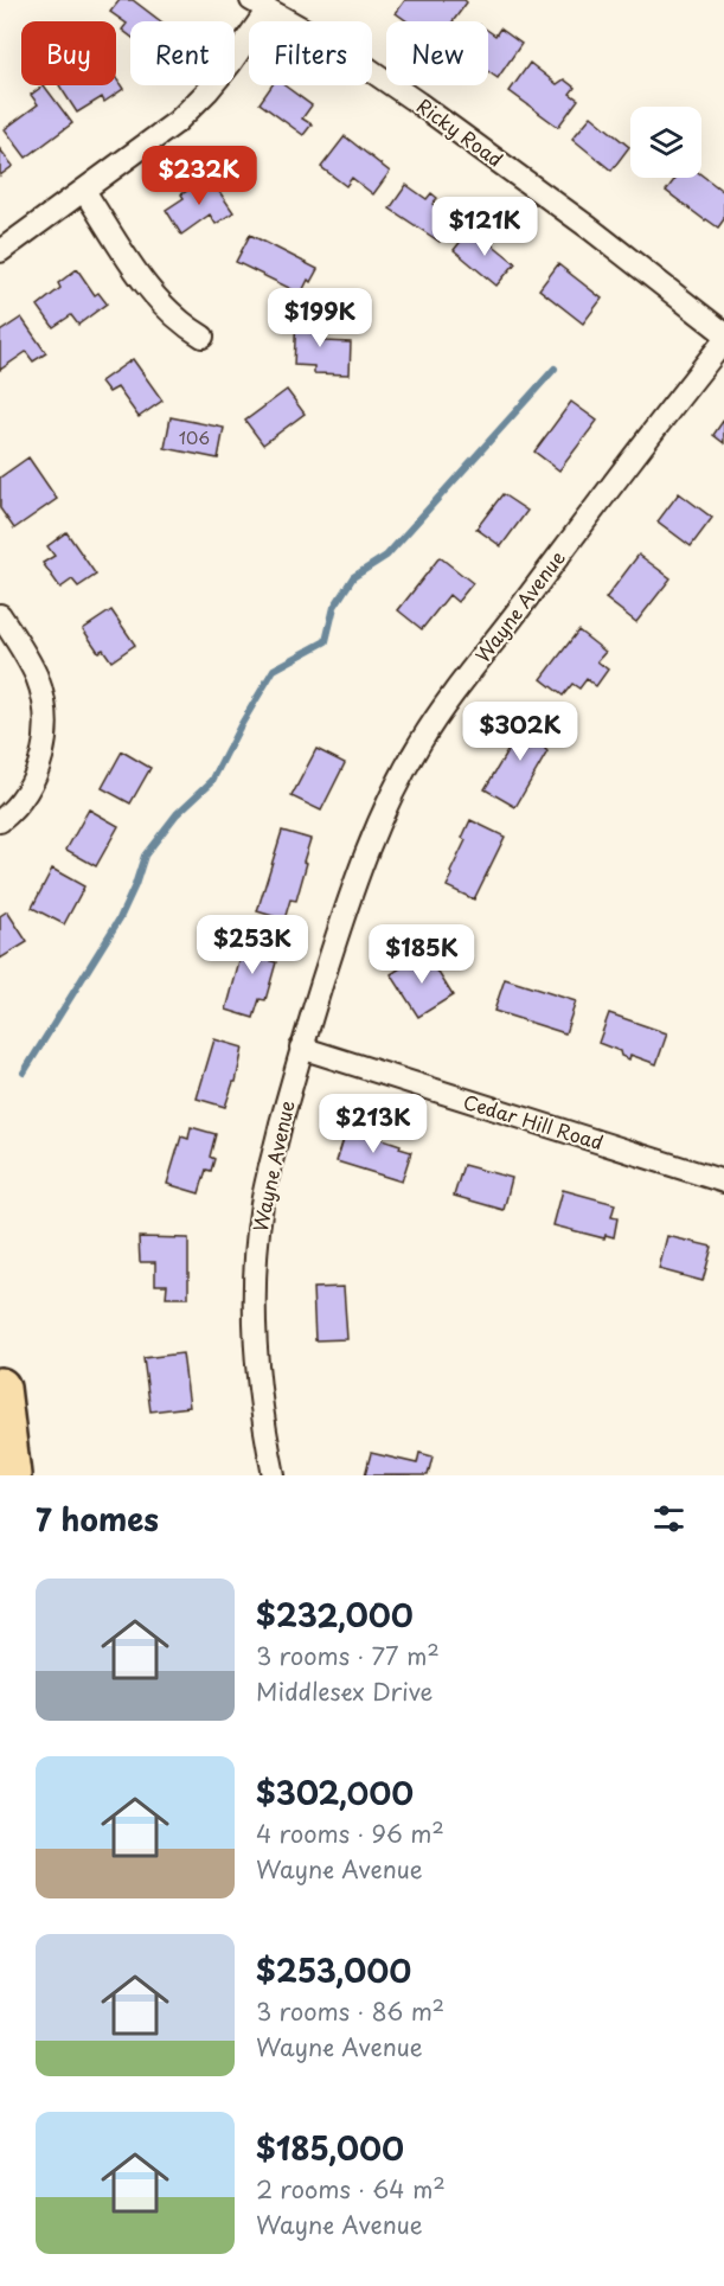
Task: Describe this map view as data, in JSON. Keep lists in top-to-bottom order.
{
  "streets": {
    "street": ["Ricky Road", "Wayne Avenue", "Cedar Hill Road"]
  },
  "crossings": [
    ["Wayne Avenue", "Cedar Hill Road"]
  ],
  "house_numbers": ["106"],
  "page": {
    "chip": [
      "Buy",
      "Rent",
      "Filters",
      "New"
    ],
    "price": [
      "$232K",
      "$121K",
      "$199K",
      "$302K",
      "$253K",
      "$185K",
      "$213K"
    ],
    "heading": "7 homes",
    "list": [
      {
        "name": "$232,000",
        "note": "3 rooms · 77 m² · Middlesex Drive"
      },
      {
        "name": "$302,000",
        "note": "4 rooms · 96 m² · Wayne Avenue"
      },
      {
        "name": "$253,000",
        "note": "3 rooms · 86 m² · Wayne Avenue"
      },
      {
        "name": "$185,000",
        "note": "2 rooms · 64 m² · Wayne Avenue"
      }
    ]
  }
}
